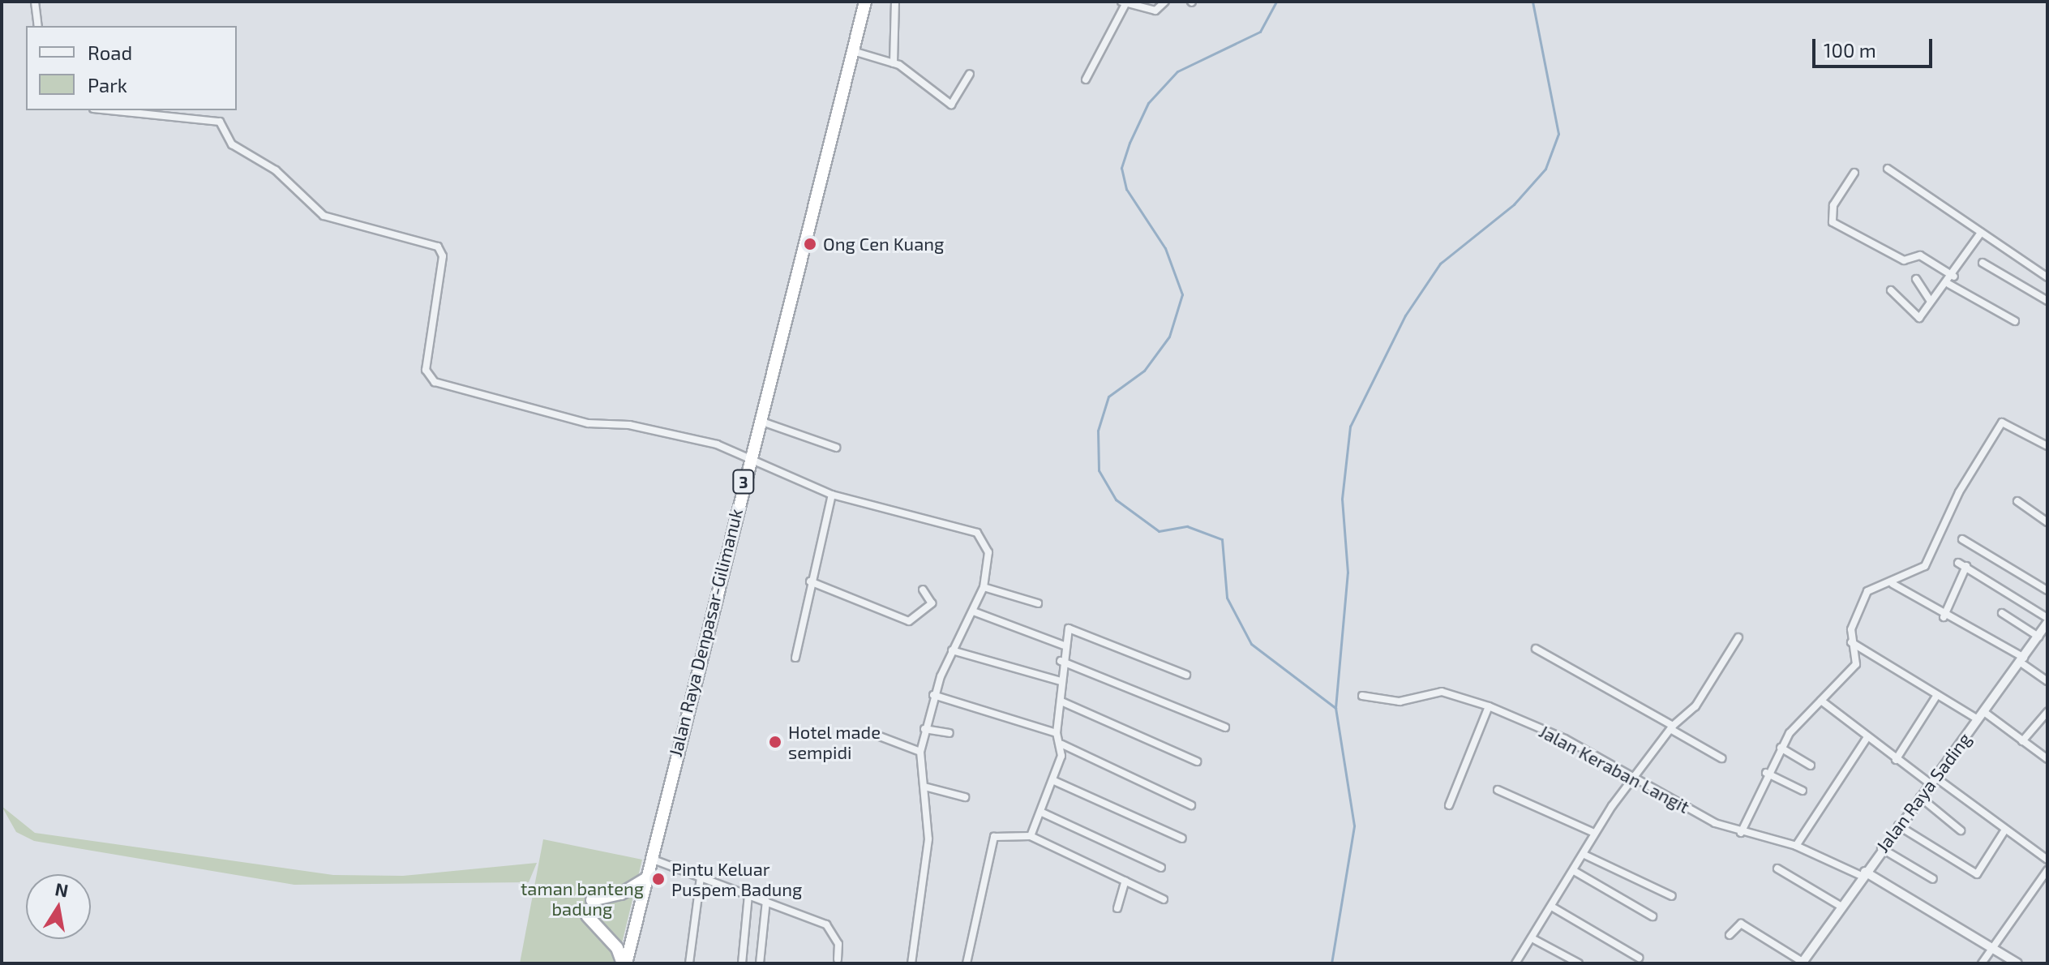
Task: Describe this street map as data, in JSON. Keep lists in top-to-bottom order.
{
  "streets": {
    "highway": ["3", "Jalan Raya Denpasar-Gilimanuk"],
    "street": ["Jalan Keraban Langit", "Jalan Raya Sading"]
  },
  "crossings": [
    ["Jalan Keraban Langit", "Jalan Raya Sading"]
  ],
  "parks": ["taman banteng badung"],
  "places": ["Ong Cen Kuang", "Hotel made sempidi", "Pintu Keluar Puspem Badung"],
  "legend": ["Road", "Park"],
  "scale_bar": "100 m",
  "north": "top"
}
